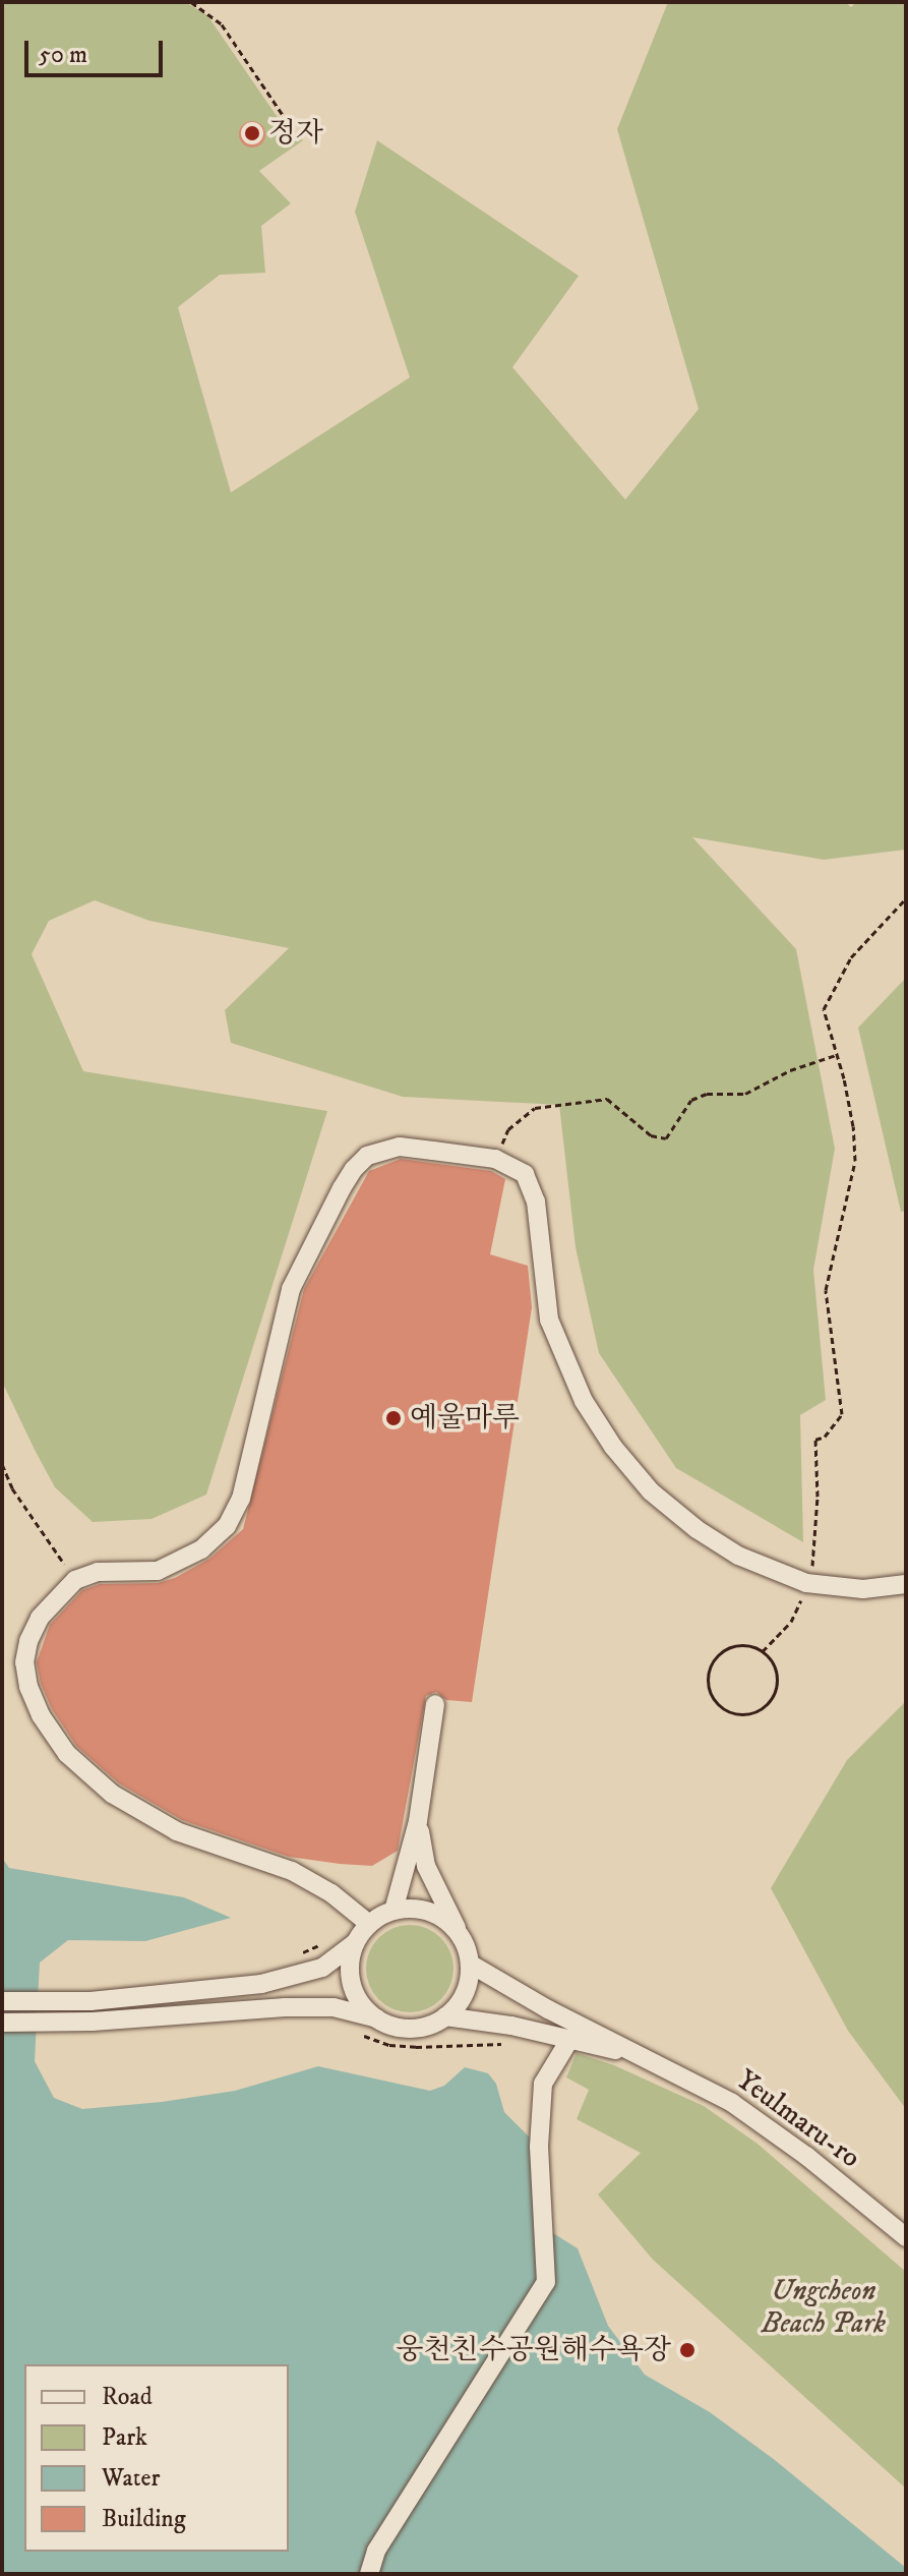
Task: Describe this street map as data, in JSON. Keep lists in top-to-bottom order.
{
  "streets": {
    "street": ["Yeulmaru-ro"]
  },
  "parks": ["Ungcheon Beach Park"],
  "places": ["정자", "예울마루", "웅천친수공원해수욕장"],
  "legend": [
    "Road",
    "Park",
    "Water",
    "Building"
  ],
  "scale_bar": "50 m"
}
